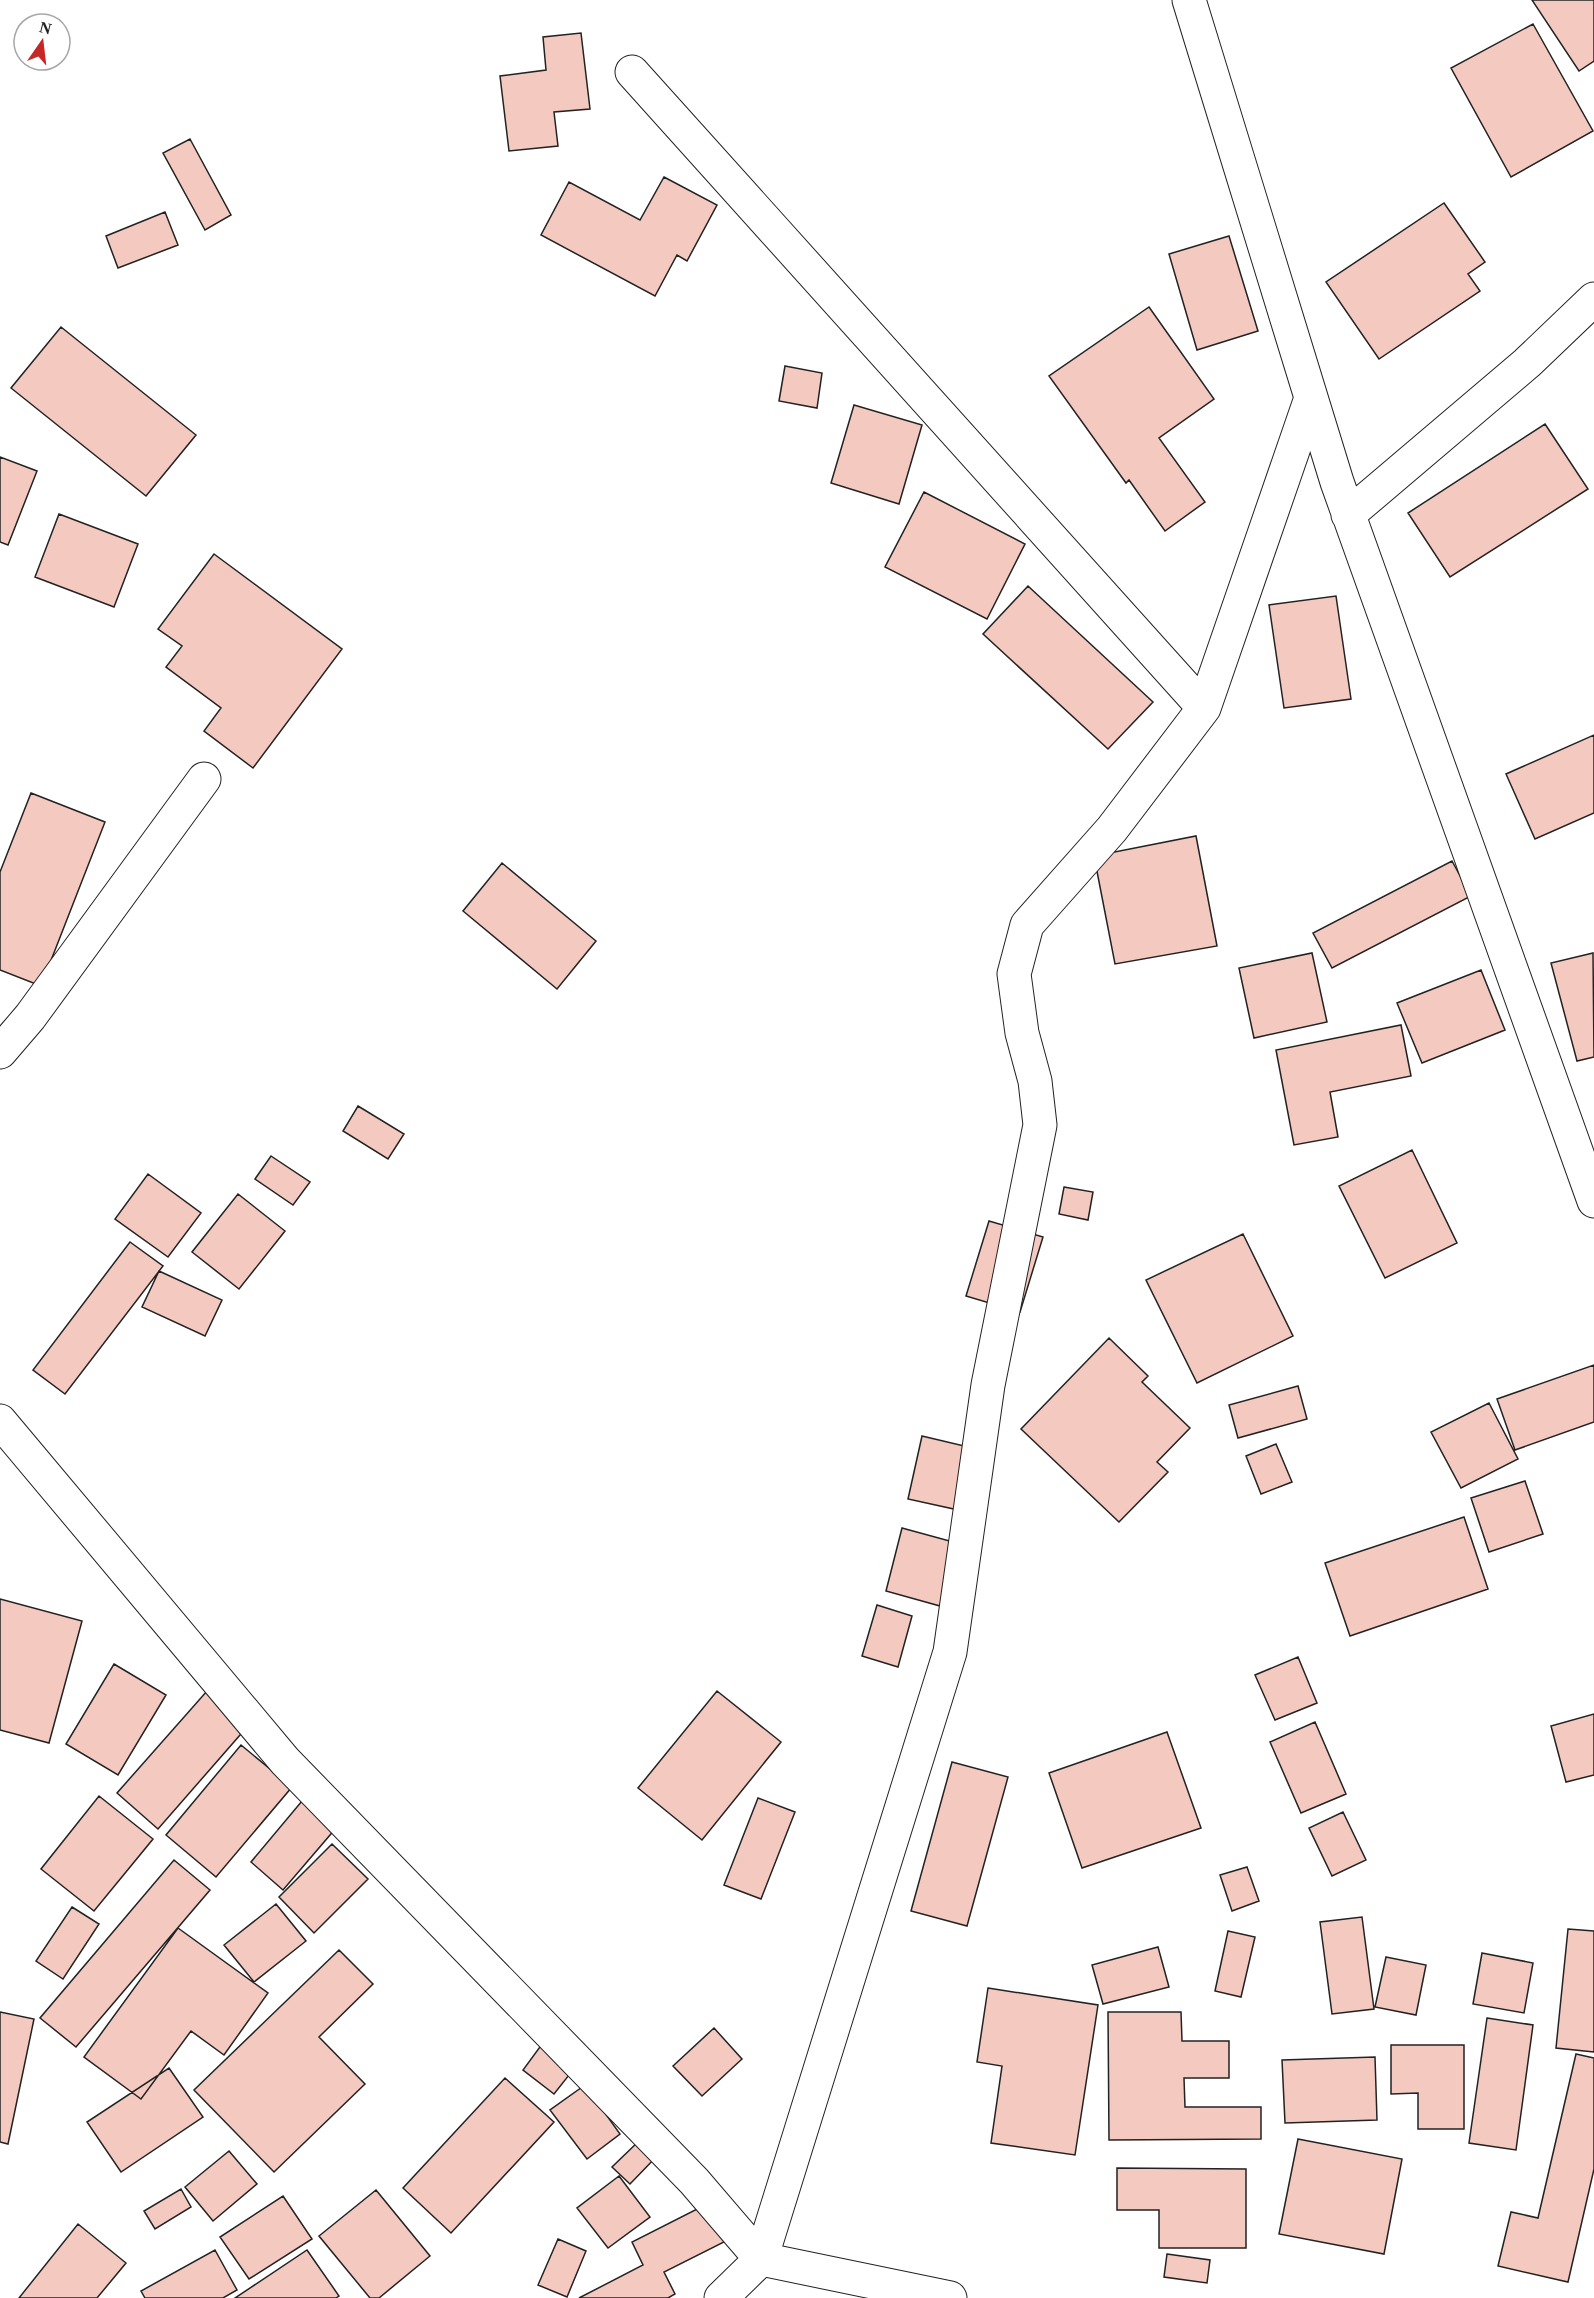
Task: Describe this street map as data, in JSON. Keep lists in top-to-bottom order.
{
  "north": "top"
}
